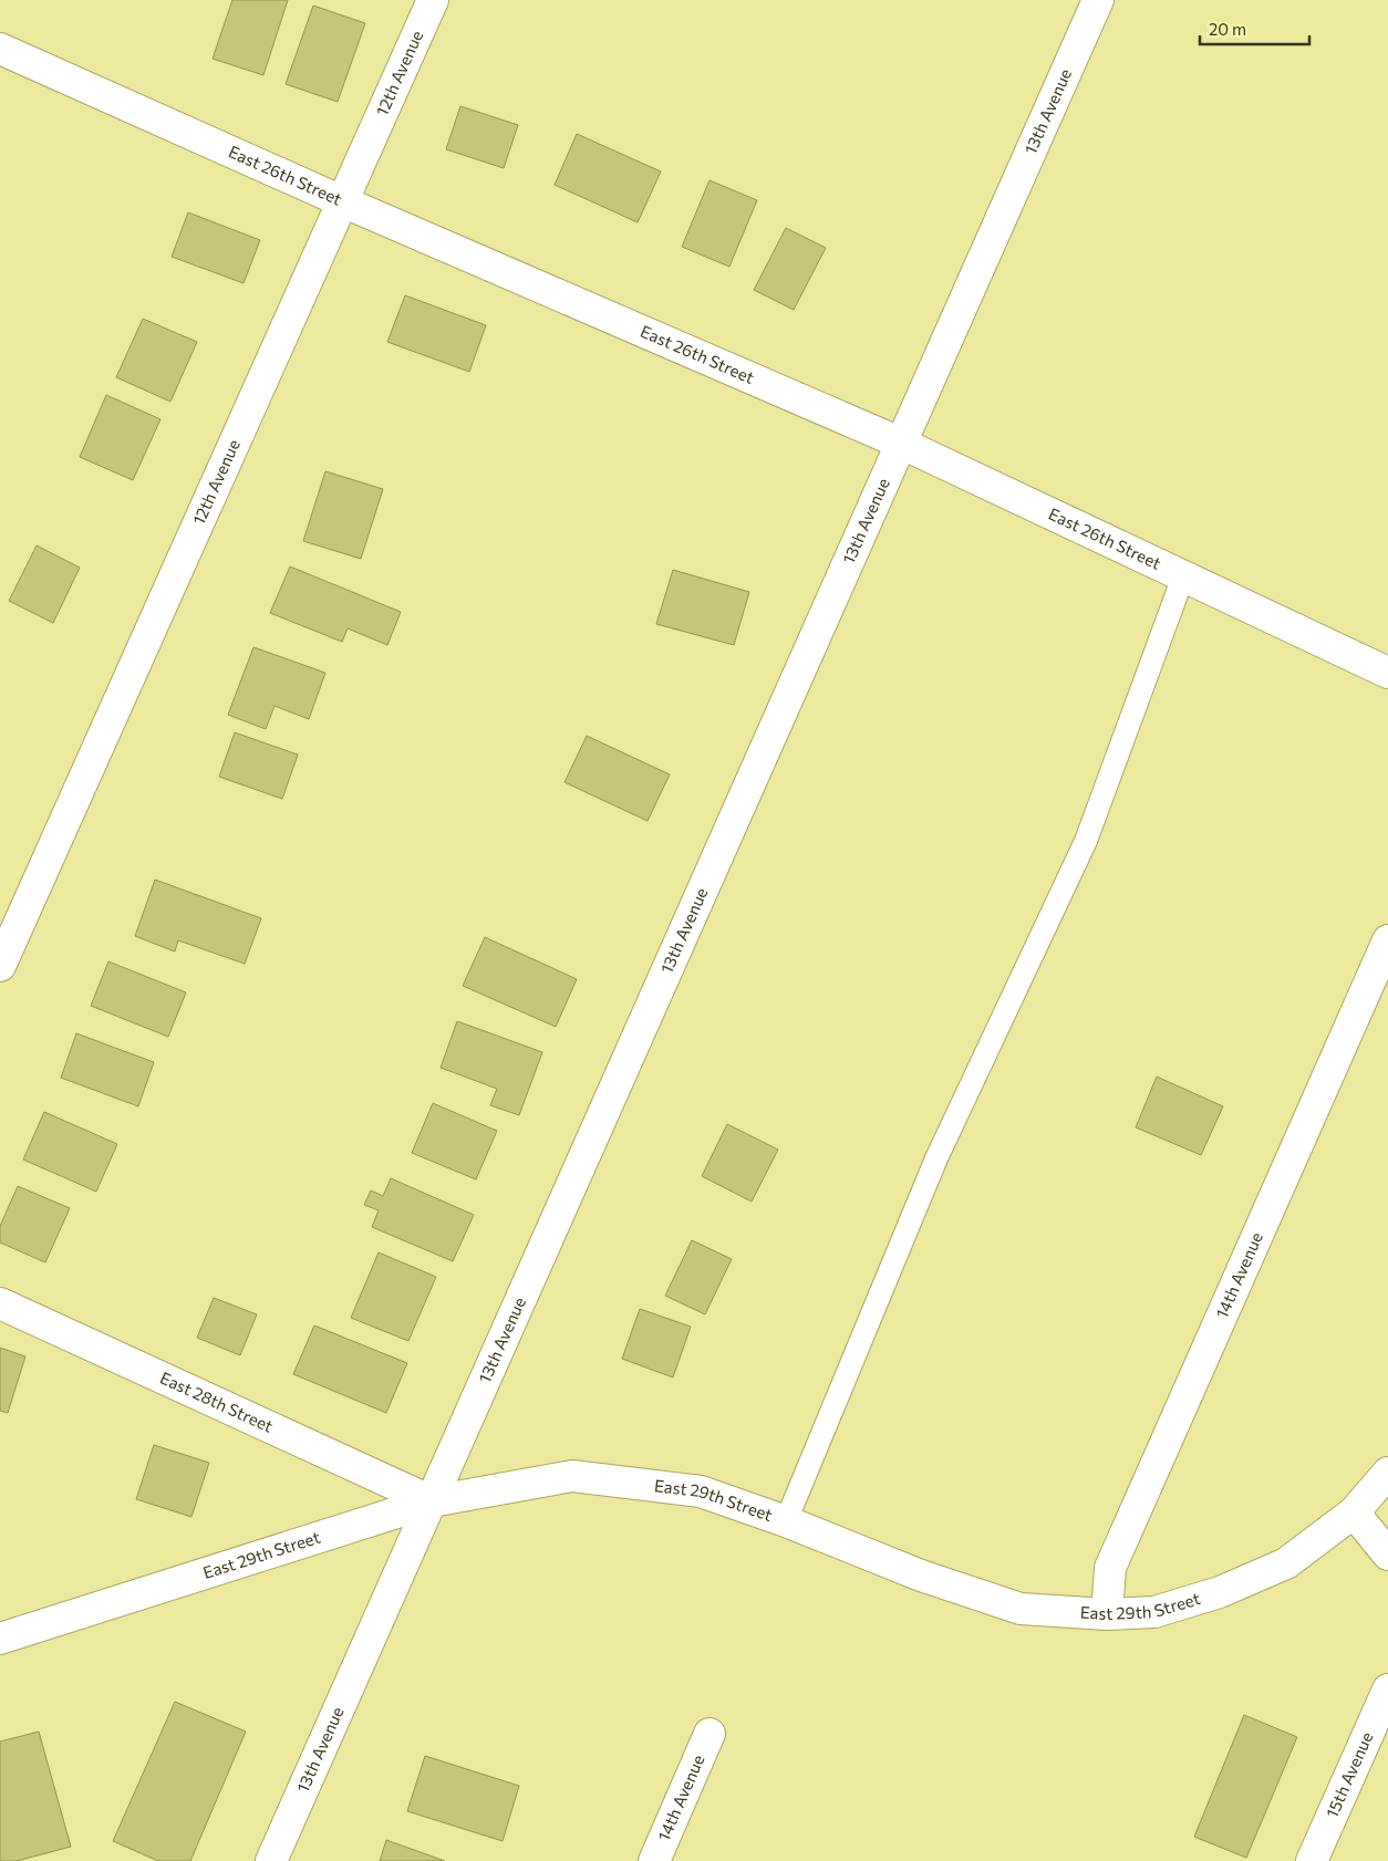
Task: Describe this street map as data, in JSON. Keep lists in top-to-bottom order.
{
  "streets": {
    "street": [
      "12th Avenue",
      "13th Avenue",
      "East 26th Street",
      "14th Avenue",
      "East 28th Street",
      "East 29th Street",
      "15th Avenue"
    ]
  },
  "crossings": [
    ["12th Avenue", "East 26th Street"],
    ["13th Avenue", "East 26th Street"],
    ["13th Avenue", "East 28th Street"],
    ["13th Avenue", "East 29th Street"],
    ["14th Avenue", "East 29th Street"],
    ["East 28th Street", "East 29th Street"]
  ],
  "scale_bar": "20 m"
}
